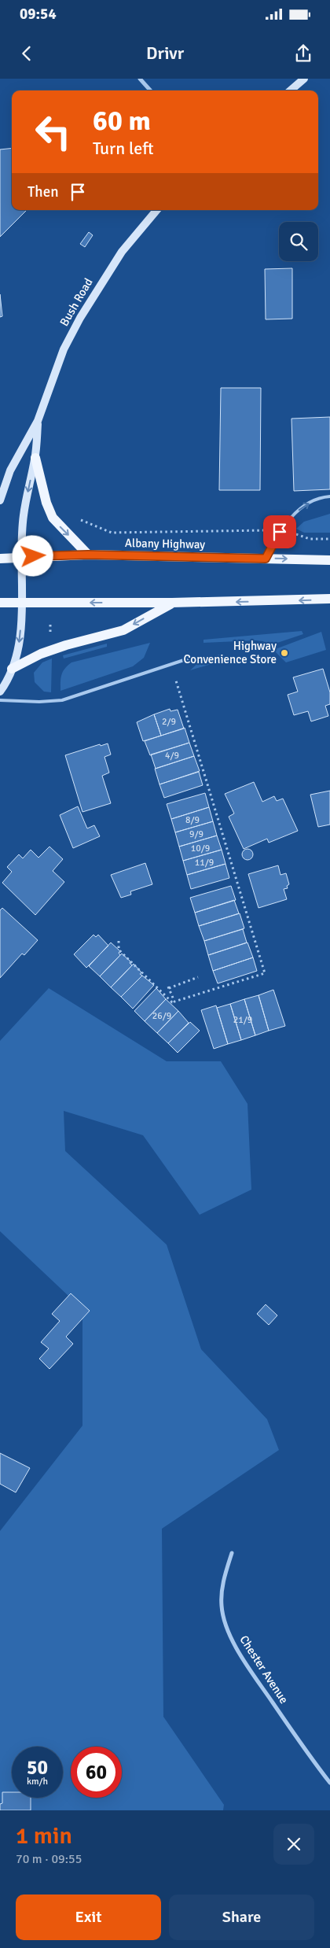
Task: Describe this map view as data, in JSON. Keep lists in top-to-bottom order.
{
  "streets": {
    "main road": ["Bush Road", "Albany Highway"],
    "street": ["Chester Avenue"]
  },
  "crossings": [
    ["Bush Road", "Albany Highway"]
  ],
  "places": ["Highway Convenience Store"],
  "house_numbers": [
    "2/9",
    "4/9",
    "8/9",
    "9/9",
    "10/9",
    "11/9",
    "26/9",
    "21/9"
  ],
  "page": {
    "status": "09:54",
    "header": "Drivr",
    "turn": ["60 m", "Turn left"],
    "then": "Then",
    "speed": "50 km/h",
    "limit": "60",
    "heading": ["1 min", "70 m · 09:55"],
    "buttons": ["Exit", "Share"]
  }
}
